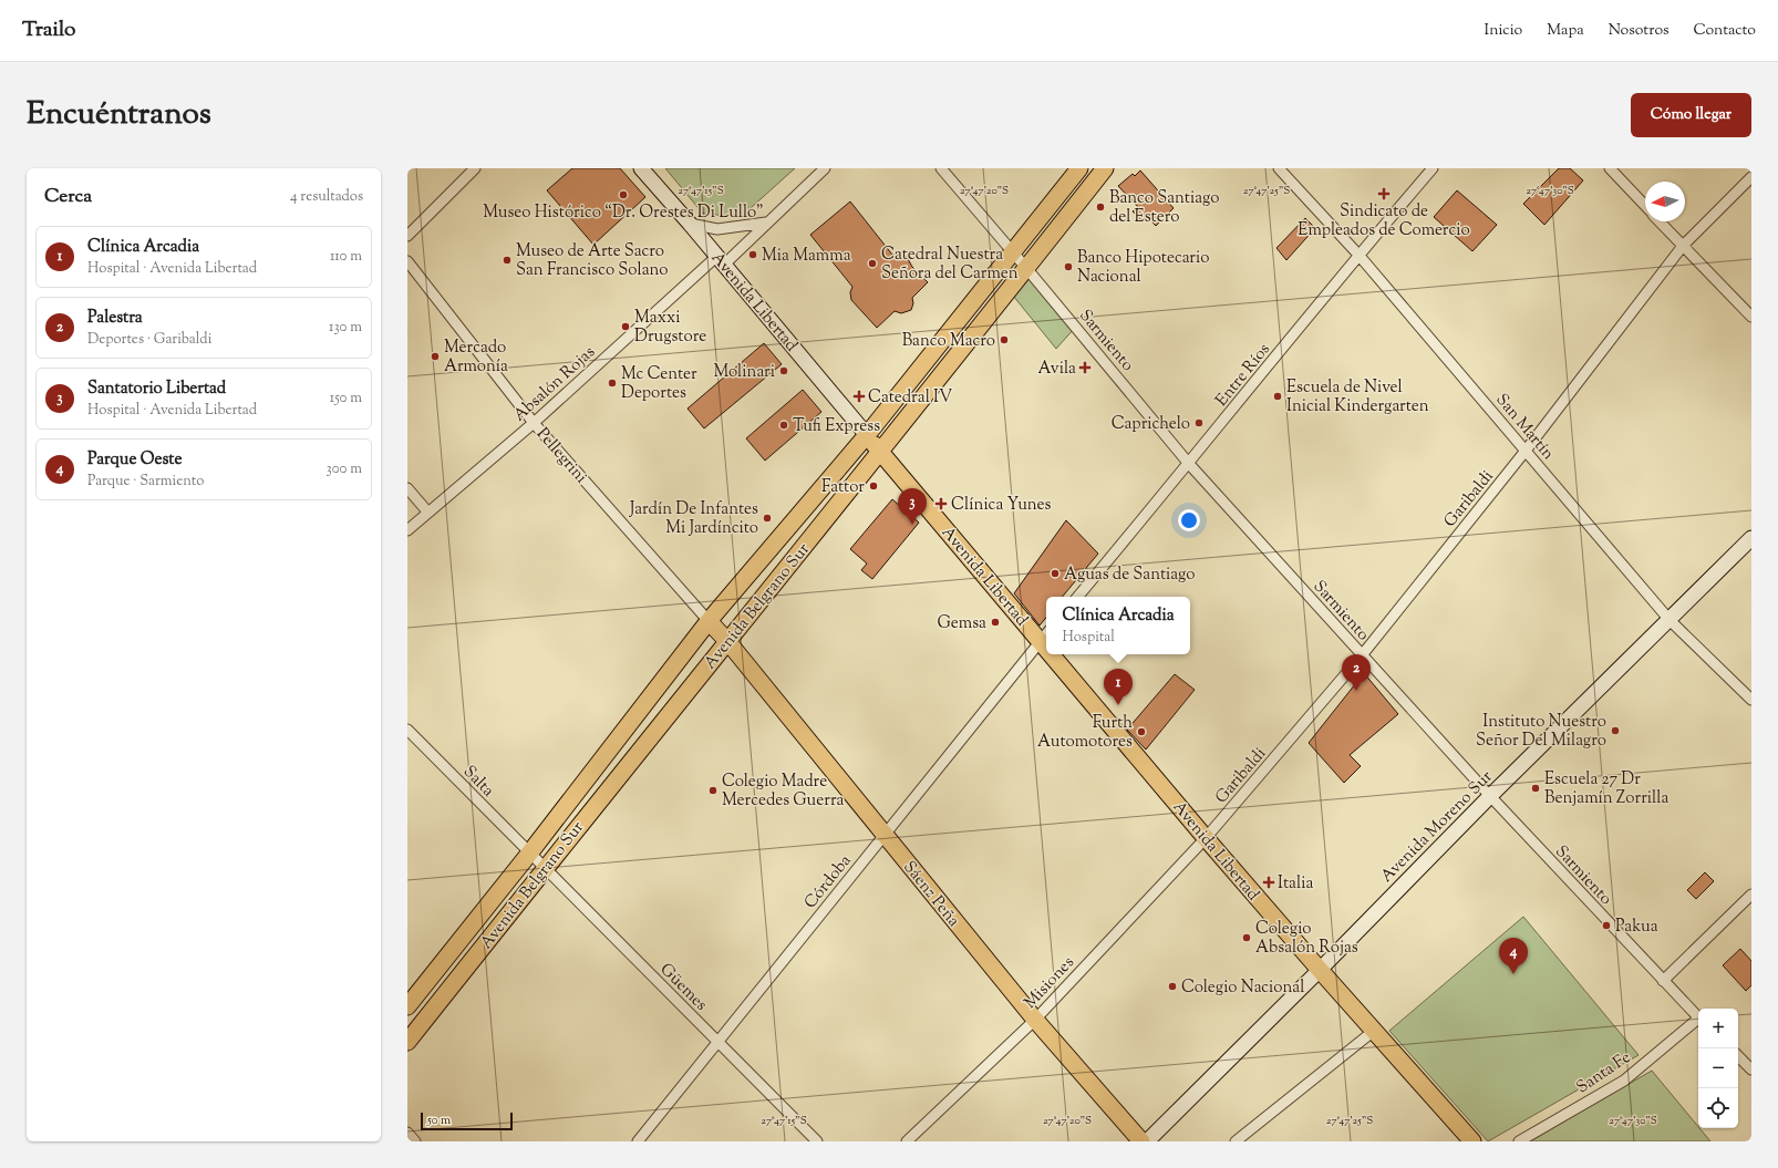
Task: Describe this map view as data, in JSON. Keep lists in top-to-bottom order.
{
  "streets": {
    "main road": [
      "Avenida Libertad",
      "Pellegrini",
      "Avenida Belgrano Sur",
      "Sáenz Peña"
    ],
    "street": [
      "Sarmiento",
      "Entre Ríos",
      "Absalón Rojas",
      "San Martín",
      "Garibaldi",
      "Salta",
      "Avenida Moreno Sur",
      "Córdoba",
      "Misiones",
      "Güemes",
      "Santa Fe"
    ]
  },
  "crossings": [
    ["Avenida Libertad", "Absalón Rojas"],
    ["Avenida Libertad", "Garibaldi"],
    ["Avenida Libertad", "Avenida Belgrano Sur"],
    ["Avenida Libertad", "Avenida Moreno Sur"],
    ["Avenida Libertad", "Córdoba"],
    ["Avenida Libertad", "Misiones"],
    ["Sarmiento", "Entre Ríos"],
    ["Sarmiento", "Garibaldi"],
    ["Sarmiento", "Avenida Belgrano Sur"],
    ["Sarmiento", "Avenida Moreno Sur"],
    ["Entre Ríos", "San Martín"],
    ["Absalón Rojas", "Pellegrini"],
    ["San Martín", "Garibaldi"],
    ["San Martín", "Avenida Moreno Sur"],
    ["Pellegrini", "Avenida Belgrano Sur"],
    ["Pellegrini", "Sáenz Peña"],
    ["Garibaldi", "Misiones"],
    ["Avenida Belgrano Sur", "Salta"],
    ["Avenida Belgrano Sur", "Sáenz Peña"],
    ["Avenida Belgrano Sur", "Güemes"],
    ["Salta", "Güemes"],
    ["Córdoba", "Sáenz Peña"],
    ["Córdoba", "Güemes"],
    ["Sáenz Peña", "Misiones"]
  ],
  "places": {
    "health": [
      "Sindicato de Empleados de Comercio",
      "Avila",
      "Catedral IV",
      "Clínica Yunes",
      "Italia"
    ],
    "other": [
      "Museo Histórico “Dr. Orestes Di Lullo”",
      "Banco Santiago del Estero",
      "Mia Mamma",
      "Museo de Arte Sacro San Francisco Solano",
      "Catedral Nuestra Señora del Carmen",
      "Banco Hipotecario Nacional",
      "Maxxi Drugstore",
      "Banco Macro",
      "Mercado Armonía",
      "Molinari",
      "Mc Center Deportes",
      "Escuela de Nivel Inicial Kindergarten",
      "Caprichelo",
      "Tufi Express",
      "Fattor",
      "Jardín De Infantes Mi Jardíncito",
      "Aguas de Santiago",
      "Gemsa",
      "Instituto Nuestro Señor Del Milagro",
      "Furth Automotores",
      "Escuela 27 Dr Benjamín Zorrilla",
      "Colegio Madre Mercedes Guerra",
      "Pakua",
      "Colegio Absalón Rojas",
      "Colegio Nacional"
    ]
  },
  "scale_bar": "50 m",
  "north": "left",
  "page": {
    "header": "Trailo",
    "nav": [
      "Inicio",
      "Mapa",
      "Nosotros",
      "Contacto"
    ],
    "title": "Encuéntranos",
    "buttons": "Cómo llegar",
    "heading": ["Cerca", "4 resultados"],
    "list": [
      {
        "mark": "1",
        "name": "Clínica Arcadia",
        "note": "Hospital · Avenida Libertad",
        "value": "110 m"
      },
      {
        "mark": "2",
        "name": "Palestra",
        "note": "Deportes · Garibaldi",
        "value": "130 m"
      },
      {
        "mark": "3",
        "name": "Santatorio Libertad",
        "note": "Hospital · Avenida Libertad",
        "value": "150 m"
      },
      {
        "mark": "4",
        "name": "Parque Oeste",
        "note": "Parque · Sarmiento",
        "value": "300 m"
      }
    ],
    "pins": [
      "3",
      "2",
      "1",
      "4"
    ],
    "popup": ["Clínica Arcadia", "Hospital"],
    "map_buttons": ["+", "−"],
    "scale": "50 m"
  },
  "coordinates": [
    "27°47'15\"S",
    "27°47'20\"S",
    "27°47'25\"S",
    "27°47'30\"S"
  ]
}
